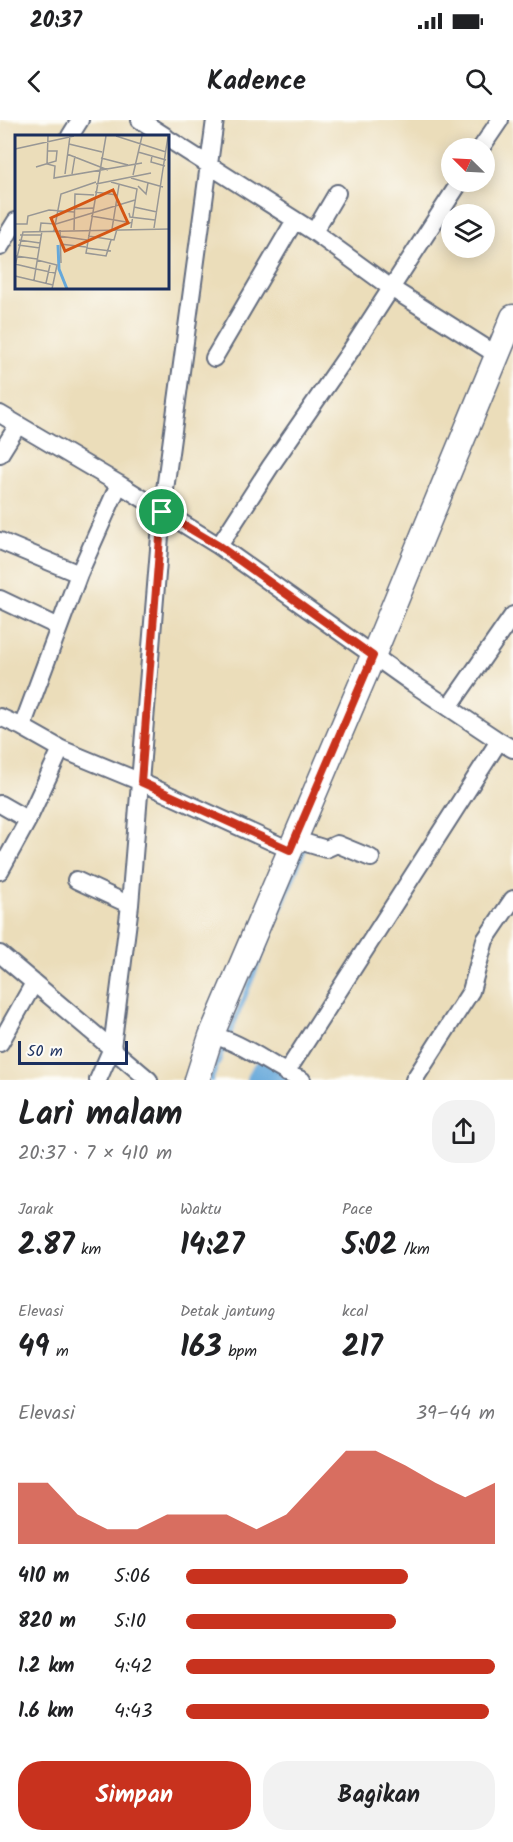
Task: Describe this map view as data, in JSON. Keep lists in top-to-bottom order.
{
  "scale_bar": "50 m",
  "north": "top left",
  "page": {
    "status": "20:37",
    "header": "Kadence",
    "scale": "50 m",
    "heading": ["Lari malam", "20:37 · 7 × 410 m"],
    "stats": [
      ["Jarak", "2.87 km"],
      ["Waktu", "14:27"],
      ["Pace", "5:02 /km"],
      ["Elevasi", "49 m"],
      ["Detak jantung", "163 bpm"],
      ["kcal", "217"]
    ],
    "chart": ["Elevasi", "39–44 m"],
    "list": [
      {
        "name": "410 m",
        "note": "5:06"
      },
      {
        "name": "820 m",
        "note": "5:10"
      },
      {
        "name": "1.2 km",
        "note": "4:42"
      },
      {
        "name": "1.6 km",
        "note": "4:43"
      }
    ],
    "buttons": ["Simpan", "Bagikan"]
  }
}
